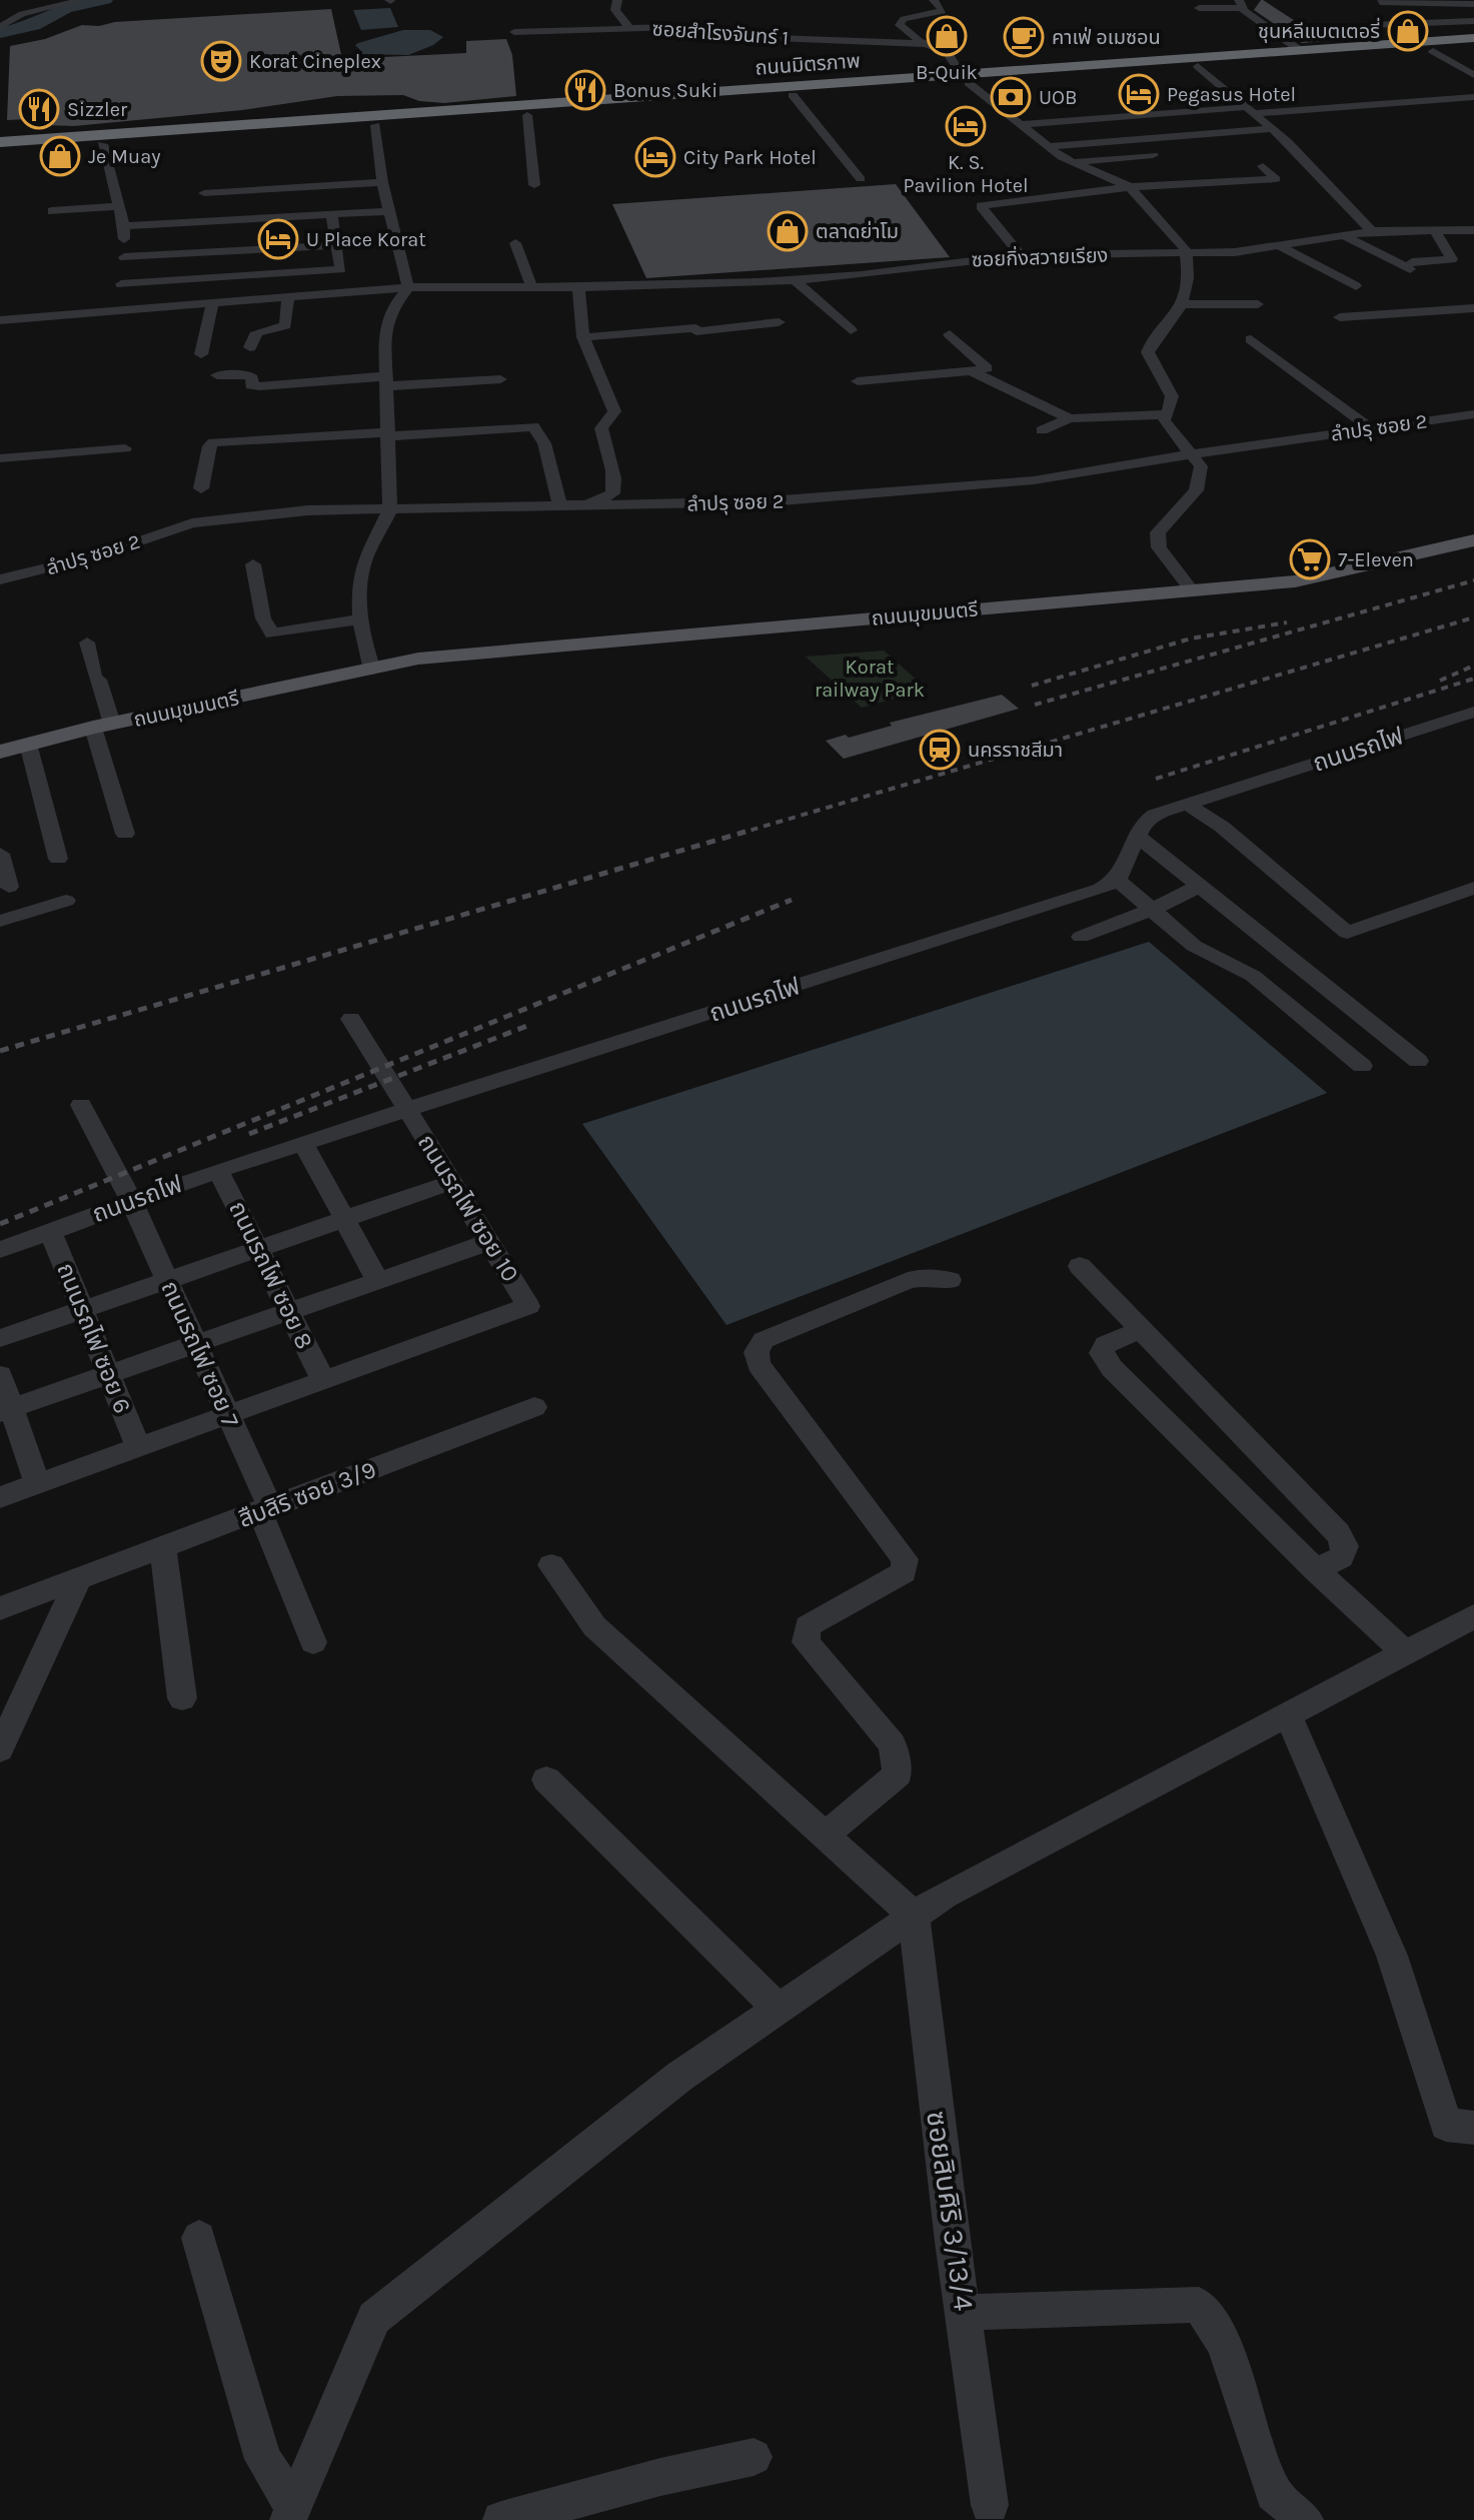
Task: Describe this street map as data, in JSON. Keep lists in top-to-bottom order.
{
  "streets": {
    "highway": ["ถนนมิตรภาพ"],
    "main road": ["ถนนมุขมนตรี"],
    "street": [
      "ซอยสำโรงจันทร์ 1",
      "ซอยกิ่งสวายเรียง",
      "ลำปรุ ซอย 2",
      "ถนนรถไฟ",
      "ถนนรถไฟ ซอย 10",
      "ถนนรถไฟ ซอย 8",
      "ถนนรถไฟ ซอย 6",
      "ถนนรถไฟ ซอย 7",
      "สืบสิริ ซอย 3/9",
      "ซอยสิบศิริ 3/13/4"
    ]
  },
  "crossings": [
    ["ถนนรถไฟ", "ถนนรถไฟ ซอย 10"],
    ["ถนนรถไฟ", "ถนนรถไฟ ซอย 8"],
    ["ถนนรถไฟ", "ถนนรถไฟ ซอย 6"],
    ["ถนนรถไฟ", "ถนนรถไฟ ซอย 7"],
    ["ถนนรถไฟ ซอย 10", "ถนนรถไฟ ซอย 8"],
    ["ถนนรถไฟ ซอย 7", "สืบสิริ ซอย 3/9"]
  ],
  "parks": ["Korat railway Park"],
  "places": {
    "shop": [
      "ชุนหลีแบตเตอรี่",
      "B-Quik",
      "Je Muay",
      "ตลาดย่าโม"
    ],
    "cafe": ["คาเฟ่ อเมซอน"],
    "theatre": ["Korat Cineplex"],
    "restaurant": ["Bonus Suki", "Sizzler"],
    "hotel": [
      "Pegasus Hotel",
      "K. S. Pavilion Hotel",
      "City Park Hotel",
      "U Place Korat"
    ],
    "bank": ["UOB"],
    "supermarket": ["7-Eleven"],
    "station": ["นครราชสีมา"]
  }
}
